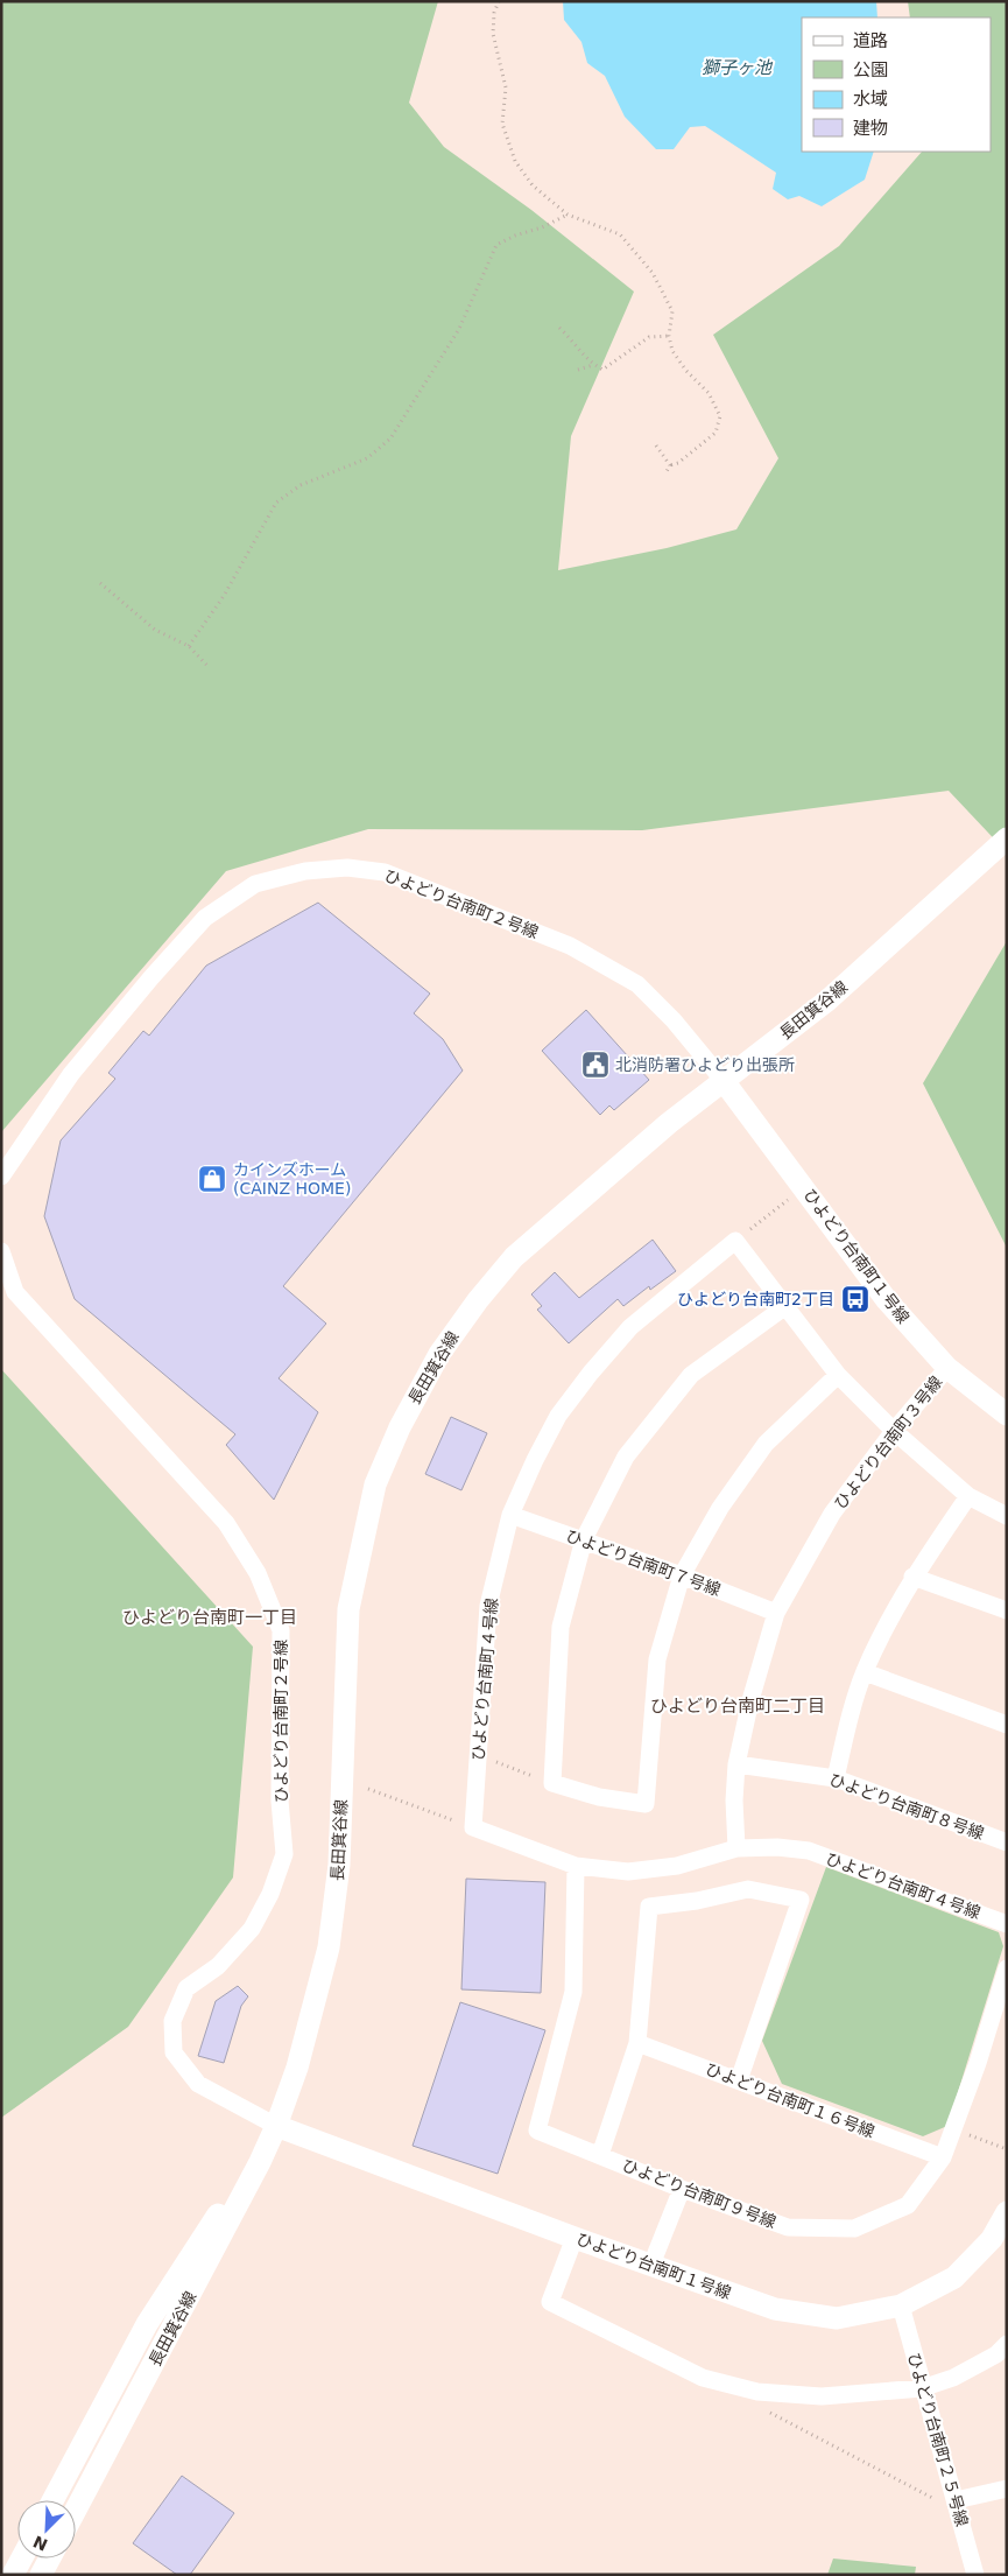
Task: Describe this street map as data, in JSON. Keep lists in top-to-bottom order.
{
  "streets": {
    "street": [
      "ひよどり台南町２号線",
      "長田箕谷線",
      "ひよどり台南町１号線",
      "ひよどり台南町３号線",
      "ひよどり台南町７号線",
      "ひよどり台南町４号線",
      "ひよどり台南町８号線",
      "ひよどり台南町１６号線",
      "ひよどり台南町９号線",
      "ひよどり台南町２５号線"
    ]
  },
  "crossings": [
    ["ひよどり台南町２号線", "長田箕谷線"],
    ["ひよどり台南町２号線", "ひよどり台南町１号線"],
    ["長田箕谷線", "ひよどり台南町１号線"],
    ["ひよどり台南町１号線", "ひよどり台南町３号線"],
    ["ひよどり台南町１号線", "ひよどり台南町２５号線"],
    ["ひよどり台南町３号線", "ひよどり台南町７号線"],
    ["ひよどり台南町３号線", "ひよどり台南町４号線"],
    ["ひよどり台南町３号線", "ひよどり台南町８号線"],
    ["ひよどり台南町７号線", "ひよどり台南町４号線"],
    ["ひよどり台南町４号線", "ひよどり台南町９号線"],
    ["ひよどり台南町１６号線", "ひよどり台南町９号線"]
  ],
  "districts": ["ひよどり台南町一丁目", "ひよどり台南町二丁目"],
  "water": ["獅子ヶ池"],
  "places": {
    "public building": ["北消防署ひよどり出張所"],
    "shop": ["カインズホーム (CAINZ HOME)"],
    "bus stop": ["ひよどり台南町2丁目"]
  },
  "legend": [
    "道路",
    "公園",
    "水域",
    "建物"
  ],
  "north": "bottom left"
}
